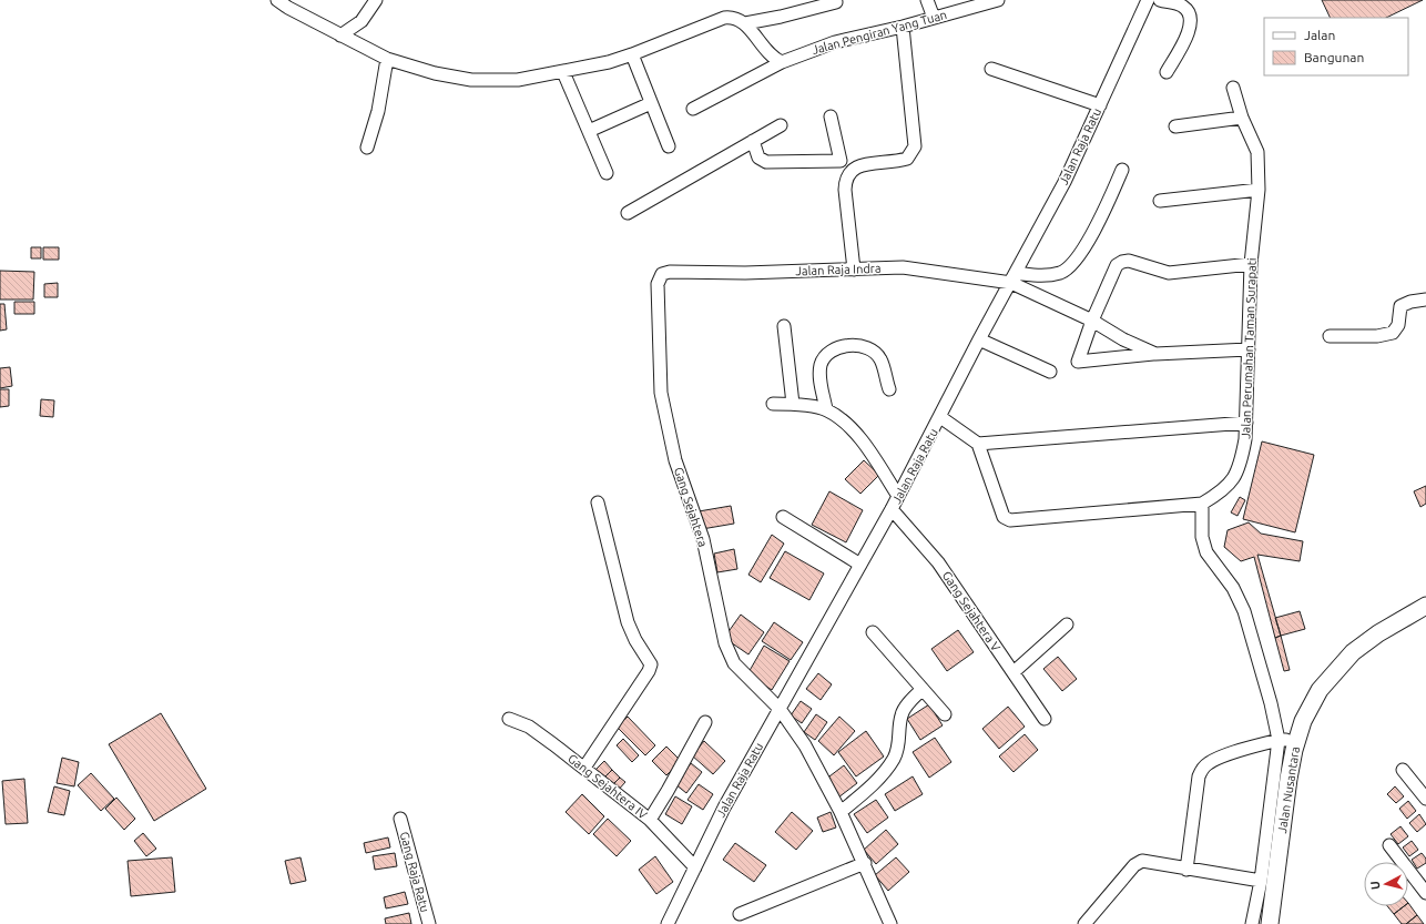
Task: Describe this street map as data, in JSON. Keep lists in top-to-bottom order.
{
  "streets": {
    "street": [
      "Jalan Pengiran Yang Tuan",
      "Jalan Raja Ratu",
      "Jalan Raja Indra",
      "Jalan Perumahan Taman Surapati",
      "Gang Sejahtera",
      "Gang Sejahtera V",
      "Gang Sejahtera IV",
      "Jalan Nusantara",
      "Gang Raja Ratu"
    ]
  },
  "crossings": [
    ["Jalan Raja Ratu", "Jalan Raja Indra"],
    ["Jalan Raja Ratu", "Gang Sejahtera"],
    ["Jalan Raja Ratu", "Gang Sejahtera V"],
    ["Jalan Raja Ratu", "Gang Sejahtera IV"],
    ["Jalan Raja Indra", "Gang Sejahtera"]
  ],
  "legend": ["Jalan", "Bangunan"],
  "north": "left"
}
